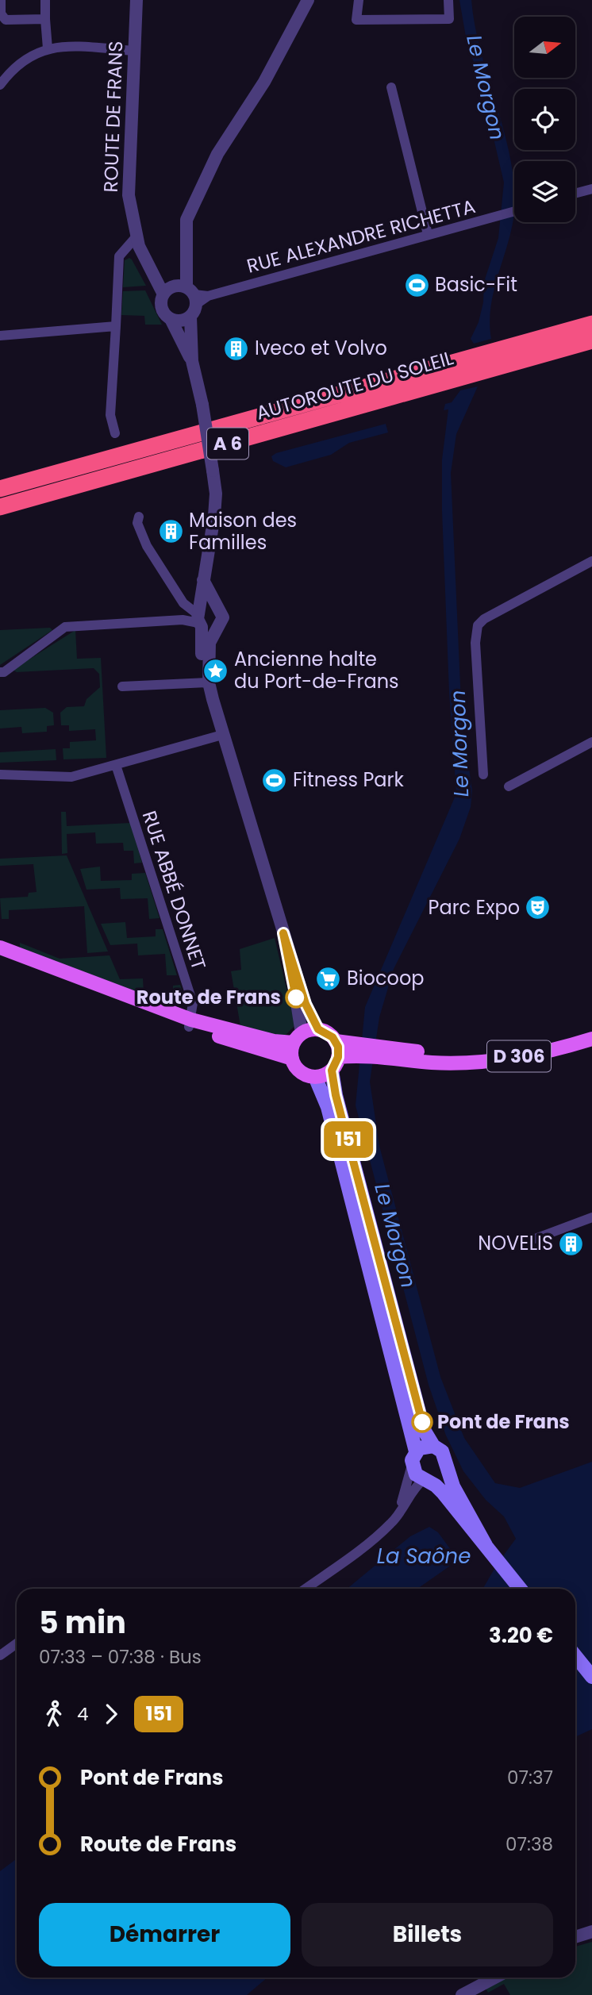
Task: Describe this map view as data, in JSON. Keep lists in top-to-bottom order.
{
  "streets": {
    "highway": ["AUTOROUTE DU SOLEIL", "A 6"],
    "main road": ["D 306"],
    "street": ["ROUTE DE FRANS", "RUE ALEXANDRE RICHETTA", "RUE ABBÉ DONNET"]
  },
  "crossings": [
    ["ROUTE DE FRANS", "RUE ALEXANDRE RICHETTA"]
  ],
  "water": ["Le Morgon", "La Saône"],
  "places": {
    "sports": ["Basic-Fit", "Fitness Park"],
    "building": ["Iveco et Volvo", "Maison des Familles", "NOVELIS"],
    "place": ["Ancienne halte du Port-de-Frans"],
    "theatre": ["Parc Expo"],
    "supermarket": ["Biocoop"],
    "other": ["Route de Frans", "Pont de Frans"]
  },
  "lines": ["bus line 151"],
  "north": "right",
  "page": {
    "on_map": "151",
    "heading": ["5 min", "07:33 – 07:38 · Bus", "3.20 €"],
    "legs": ["4", "151"],
    "list": [
      {
        "name": "Pont de Frans",
        "value": "07:37"
      },
      {
        "name": "Route de Frans",
        "value": "07:38"
      }
    ],
    "buttons": ["Démarrer", "Billets"]
  }
}
